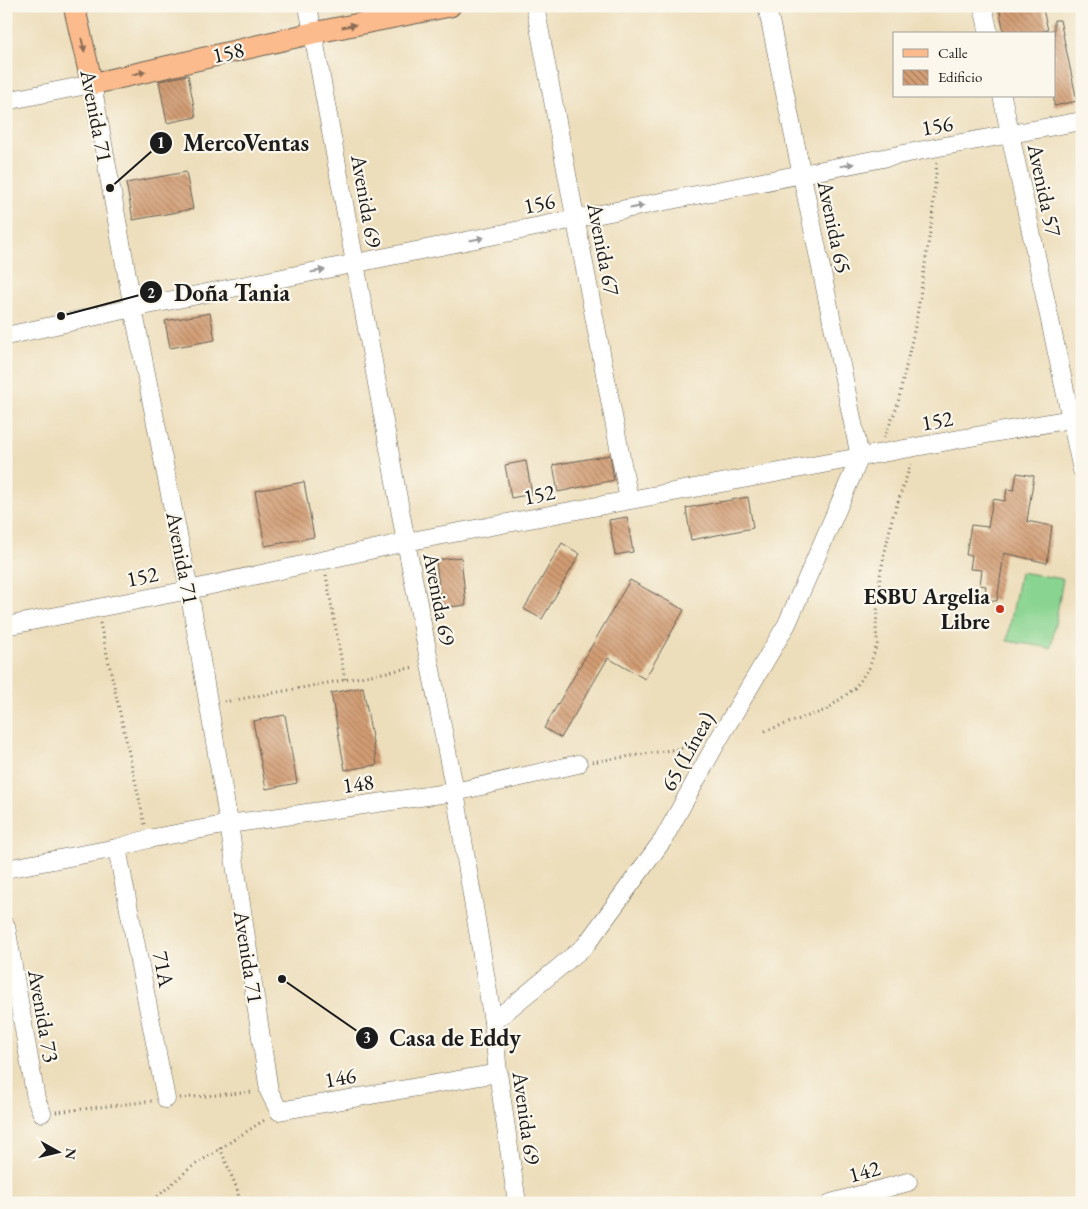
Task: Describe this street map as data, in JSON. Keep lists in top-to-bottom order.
{
  "streets": {
    "main road": ["158", "Avenida 71"],
    "street": [
      "156",
      "Avenida 57",
      "Avenida 69",
      "Avenida 65",
      "Avenida 67",
      "152",
      "65 (Línea)",
      "148",
      "71A",
      "Avenida 73",
      "146",
      "142"
    ]
  },
  "crossings": [
    ["158", "Avenida 71"],
    ["158", "Avenida 69"],
    ["Avenida 71", "156"],
    ["Avenida 71", "152"],
    ["Avenida 71", "148"],
    ["Avenida 71", "146"],
    ["156", "Avenida 57"],
    ["156", "Avenida 69"],
    ["156", "Avenida 65"],
    ["156", "Avenida 67"],
    ["Avenida 57", "152"],
    ["Avenida 69", "152"],
    ["Avenida 69", "65 (Línea)"],
    ["Avenida 69", "148"],
    ["Avenida 69", "146"],
    ["Avenida 65", "152"],
    ["Avenida 65", "65 (Línea)"],
    ["Avenida 67", "152"],
    ["152", "65 (Línea)"],
    ["148", "71A"]
  ],
  "one_way": ["158", "156"],
  "places": [
    "MercoVentas",
    "Doña Tania",
    "ESBU Argelia Libre",
    "Casa de Eddy"
  ],
  "legend": ["Calle", "Edificio"],
  "north": "right"
}
